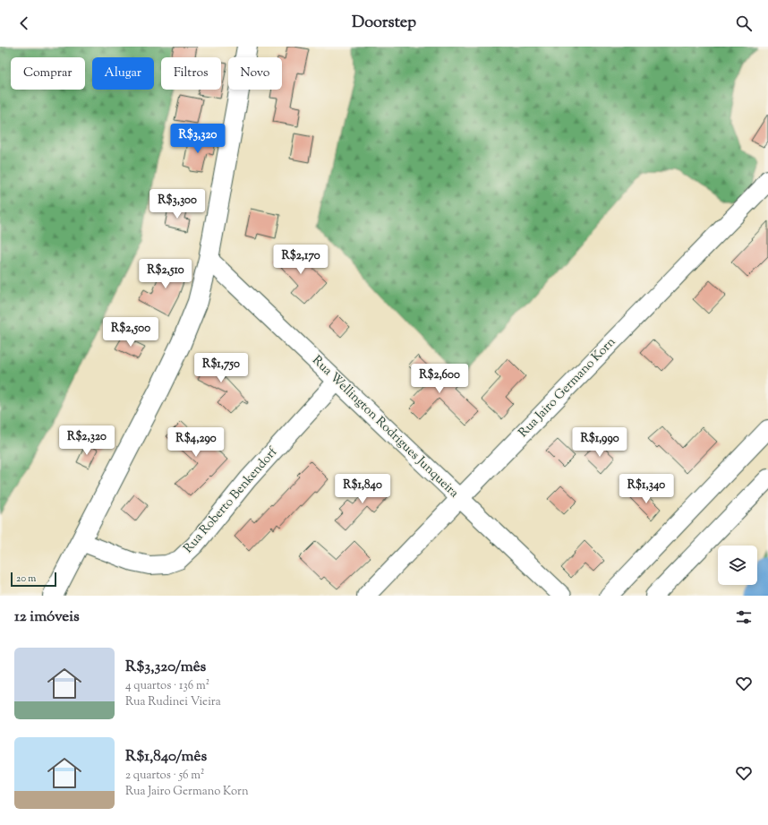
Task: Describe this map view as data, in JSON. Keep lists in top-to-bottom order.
{
  "streets": {
    "street": ["Rua Jairo Germano Korn", "Rua Wellington Rodrigues Junqueira", "Rua Roberto Benkendorf"]
  },
  "crossings": [
    ["Rua Jairo Germano Korn", "Rua Wellington Rodrigues Junqueira"],
    ["Rua Wellington Rodrigues Junqueira", "Rua Roberto Benkendorf"]
  ],
  "scale_bar": "20 m",
  "page": {
    "header": "Doorstep",
    "chip": [
      "Comprar",
      "Alugar",
      "Filtros",
      "Novo"
    ],
    "price": [
      "R$3,320",
      "R$3,300",
      "R$2,170",
      "R$2,510",
      "R$2,500",
      "R$1,750",
      "R$2,600",
      "R$2,320",
      "R$4,290",
      "R$1,990",
      "R$1,840",
      "R$1,340"
    ],
    "scale": "20 m",
    "heading": "12 imóveis",
    "list": [
      {
        "name": "R$3,320/mês",
        "note": "4 quartos · 136 m² · Rua Rudinei Vieira"
      },
      {
        "name": "R$1,840/mês",
        "note": "2 quartos · 56 m² · Rua Jairo Germano Korn"
      }
    ]
  }
}
